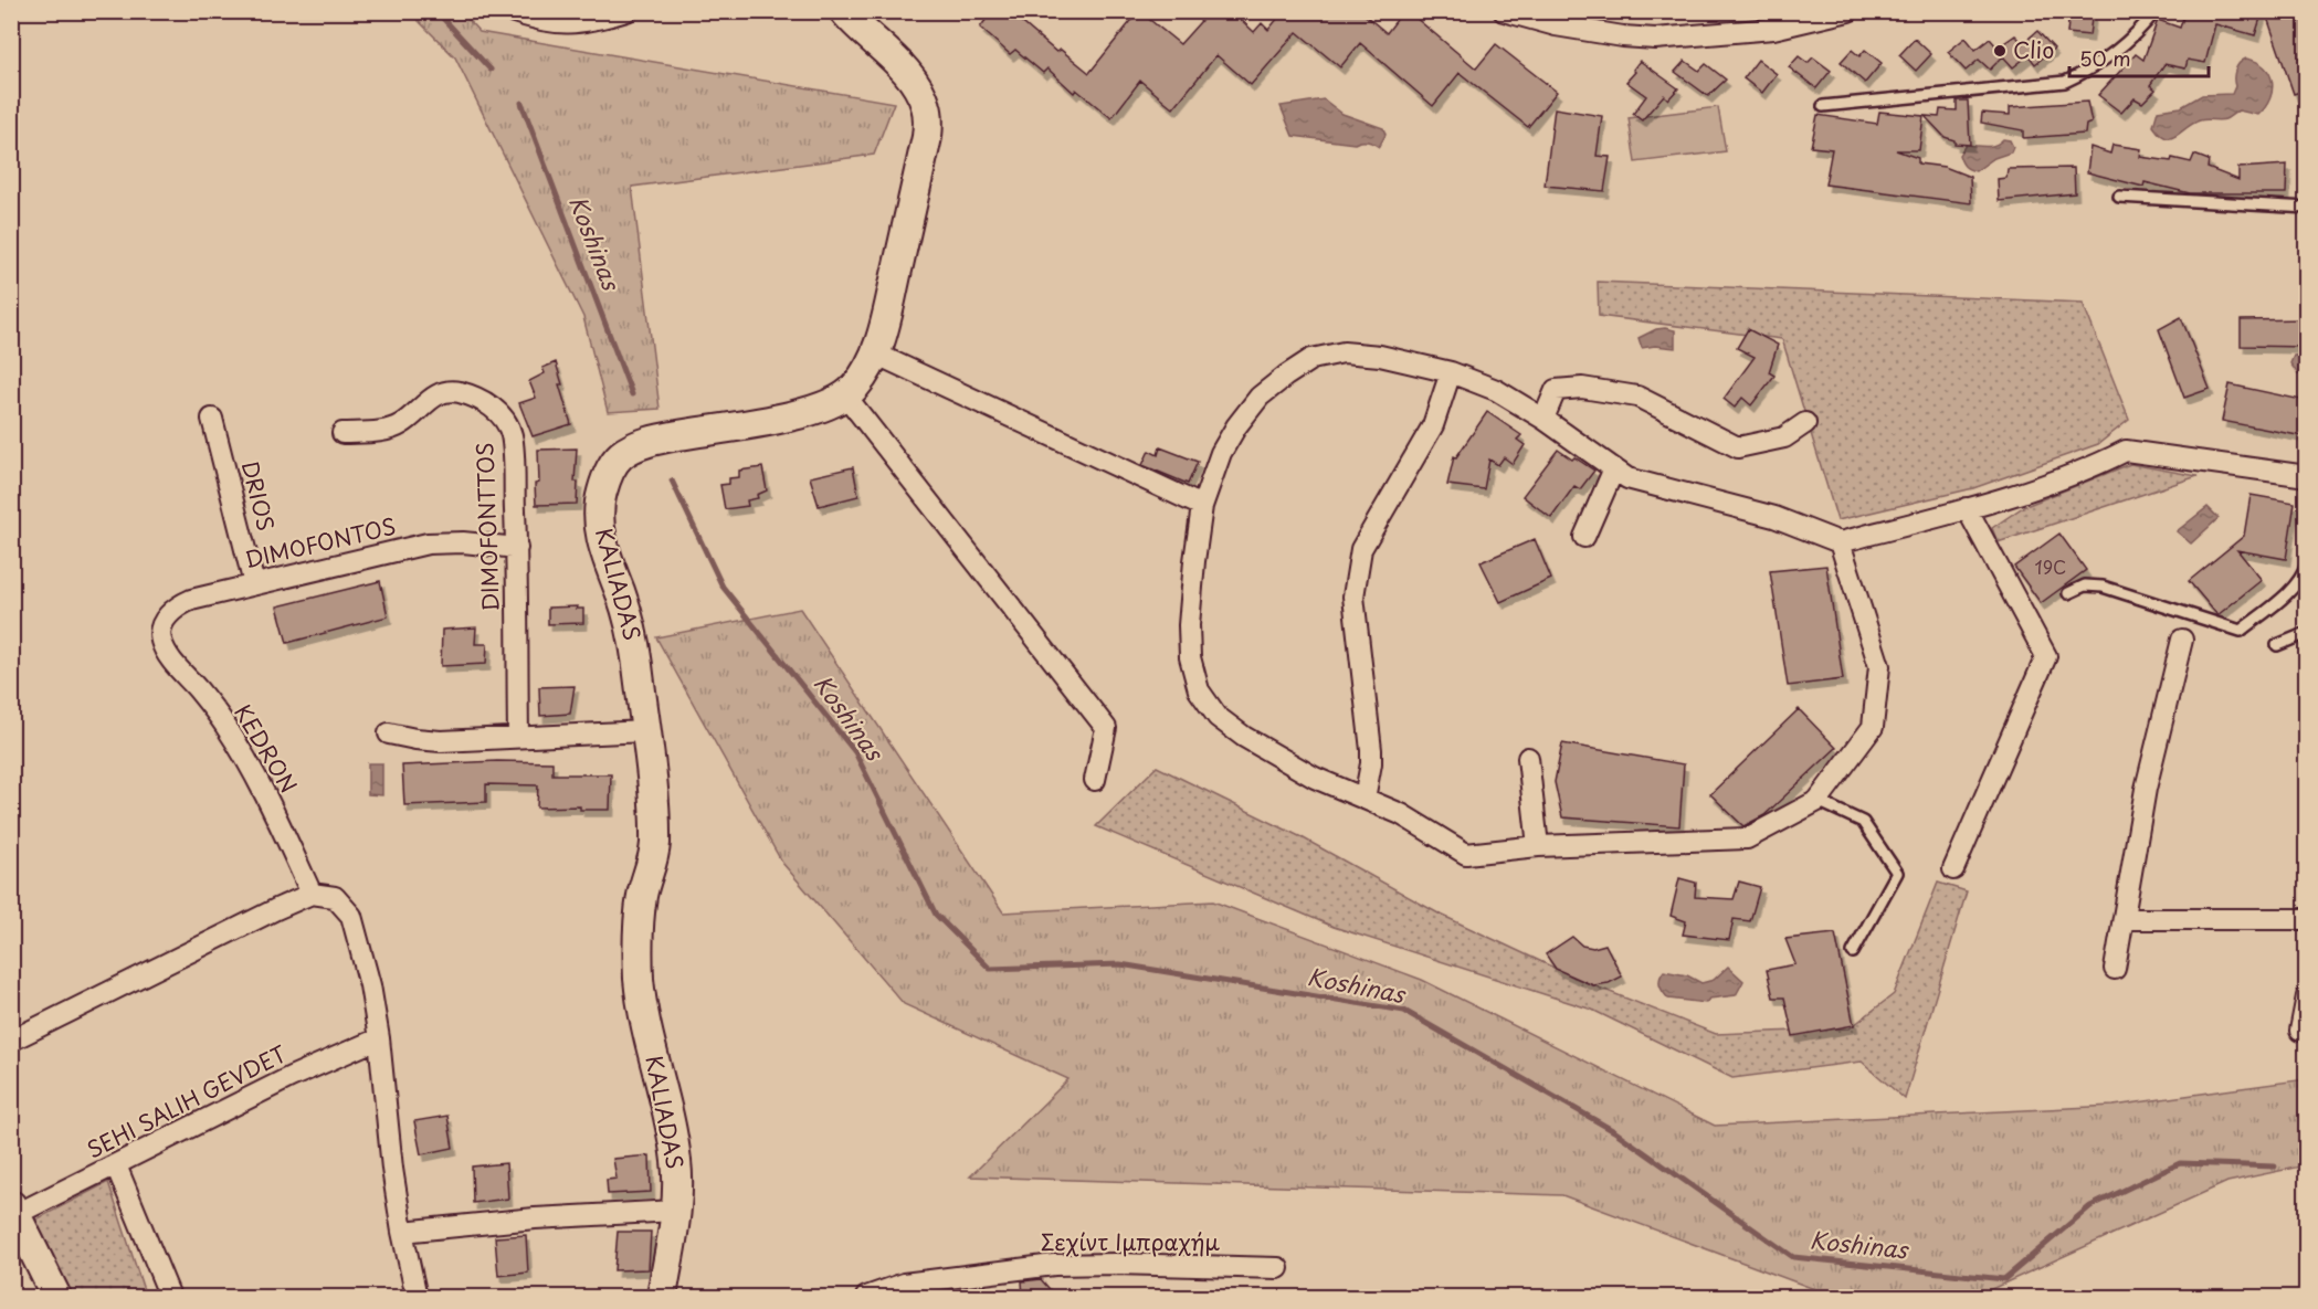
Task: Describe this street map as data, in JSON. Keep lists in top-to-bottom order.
{
  "streets": {
    "street": [
      "DRIOS",
      "DIMOFONTTOS",
      "DIMOFONTOS",
      "KALIADAS",
      "KEDRON",
      "SEHI SALIH GEVDET",
      "Σεχίντ Ιμπραχήμ"
    ]
  },
  "crossings": [
    ["DRIOS", "DIMOFONTOS"],
    ["DIMOFONTTOS", "DIMOFONTOS"],
    ["DIMOFONTOS", "KEDRON"]
  ],
  "water": ["Koshinas"],
  "places": ["Clio"],
  "house_numbers": ["19C"],
  "scale_bar": "50 m"
}
